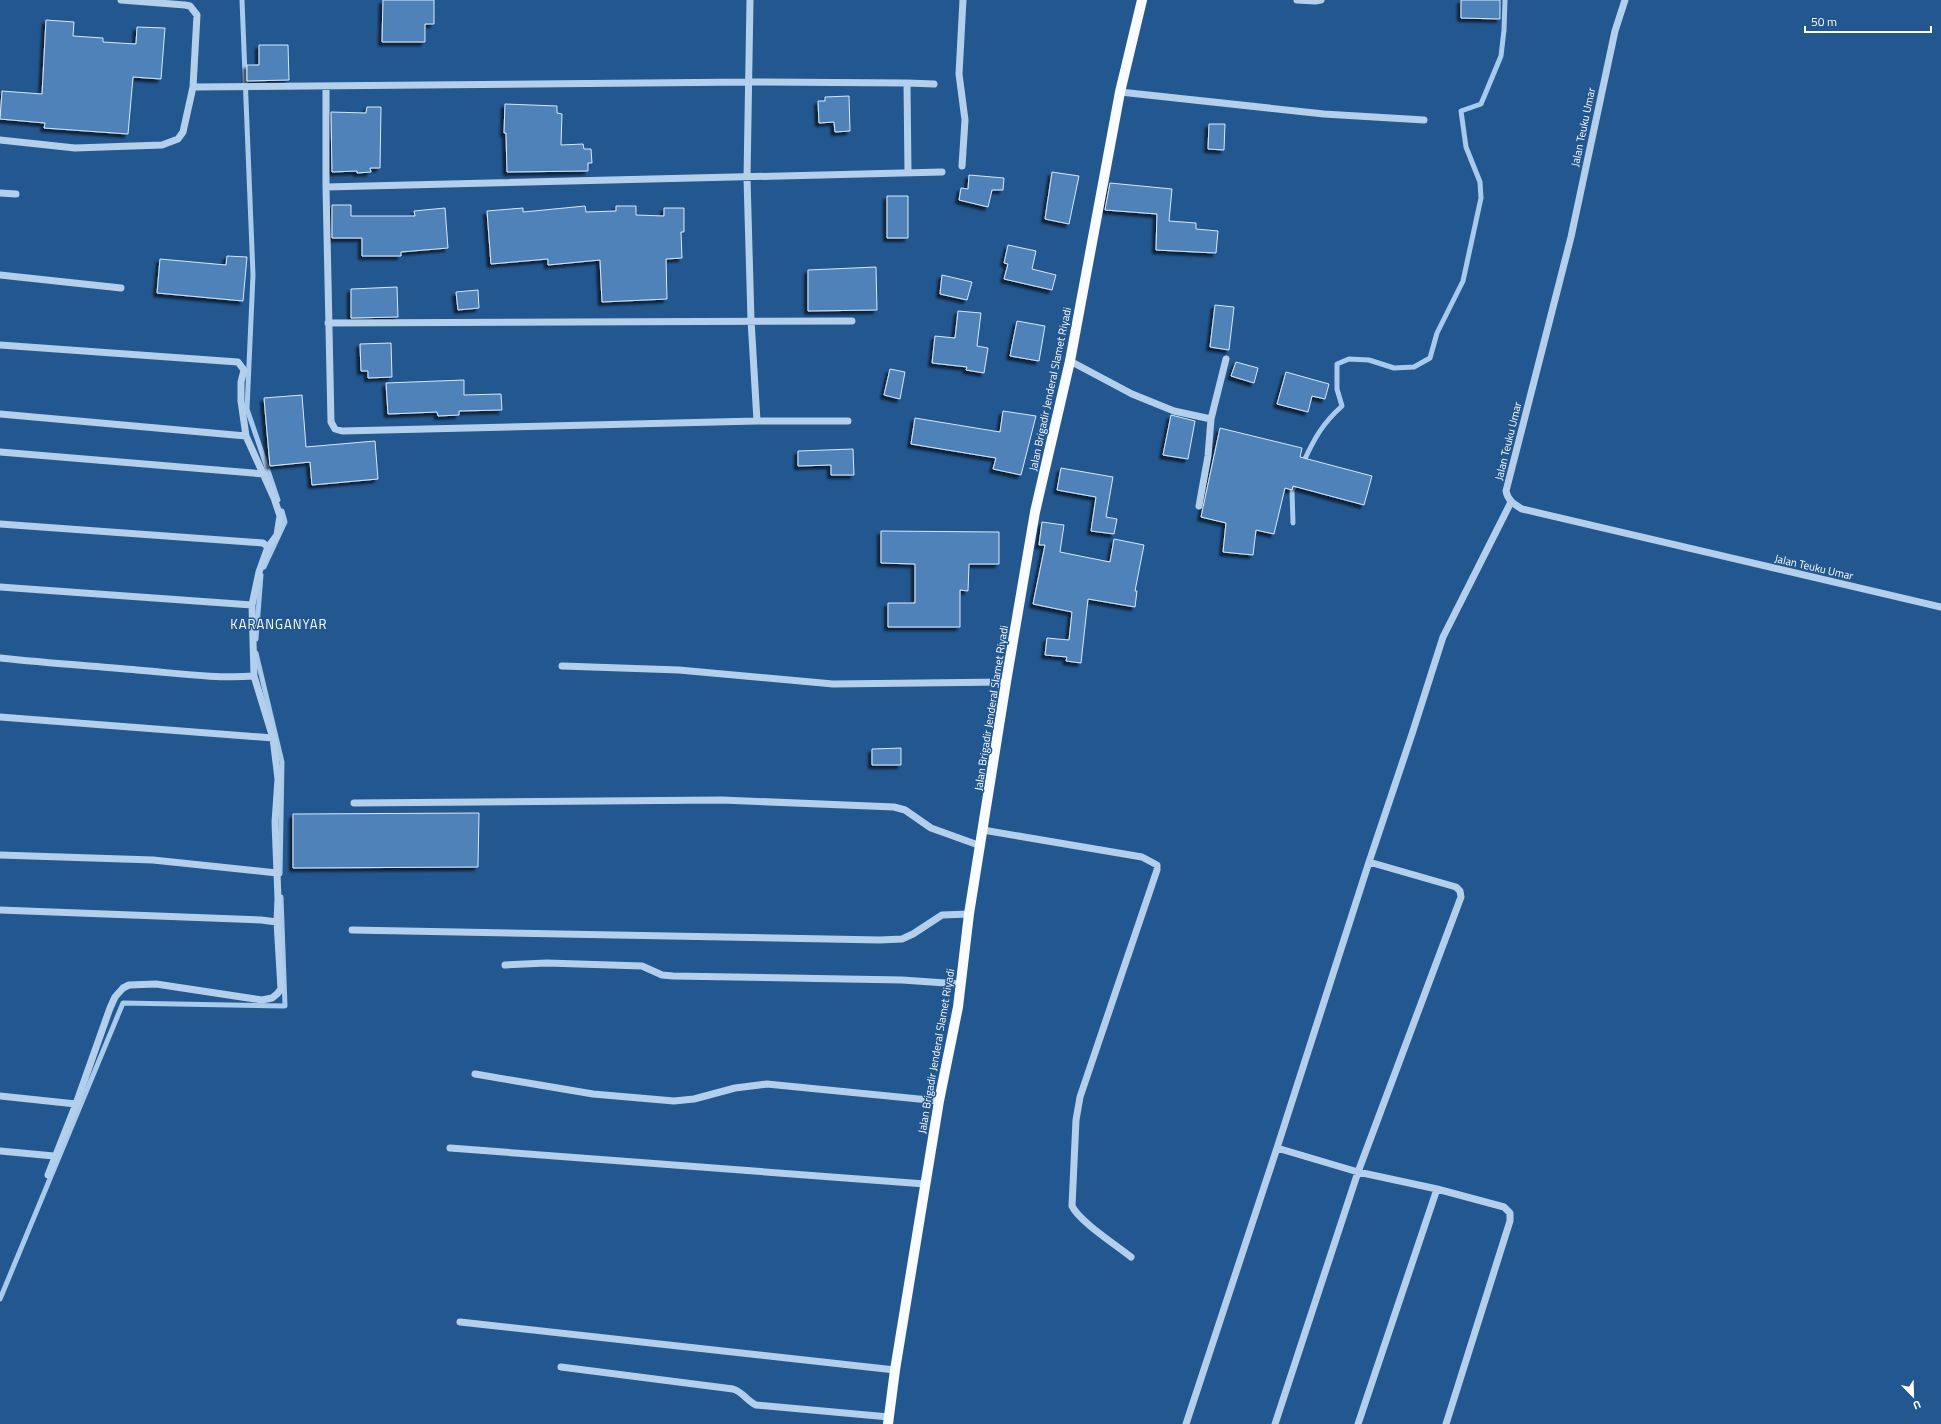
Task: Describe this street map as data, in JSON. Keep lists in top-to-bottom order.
{
  "streets": {
    "main road": ["Jalan Brigadir Jenderal Slamet Riyadi"],
    "street": ["Jalan Teuku Umar"]
  },
  "districts": ["KARANGANYAR"],
  "scale_bar": "50 m",
  "north": "bottom right"
}
